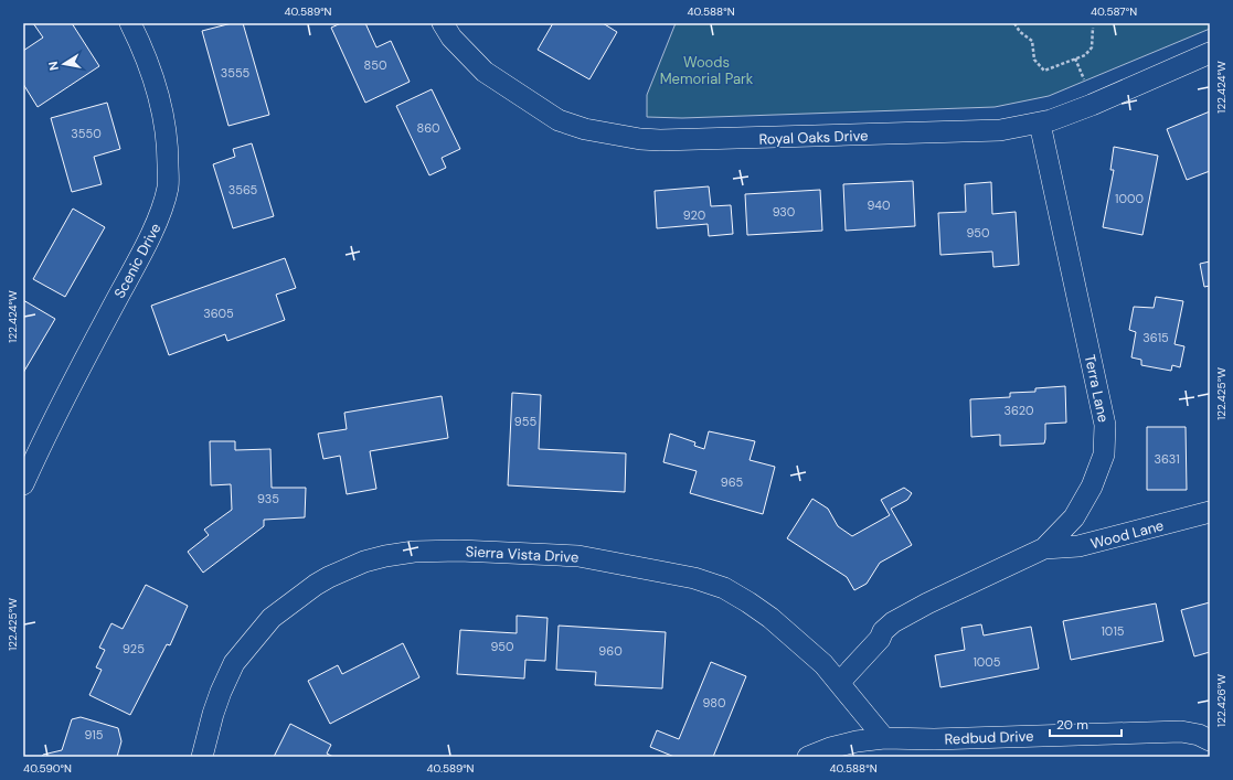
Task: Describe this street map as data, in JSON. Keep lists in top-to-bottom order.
{
  "streets": {
    "street": [
      "Royal Oaks Drive",
      "Scenic Drive",
      "Terra Lane",
      "Wood Lane",
      "Sierra Vista Drive",
      "Redbud Drive"
    ]
  },
  "crossings": [
    ["Royal Oaks Drive", "Terra Lane"],
    ["Terra Lane", "Wood Lane"],
    ["Terra Lane", "Sierra Vista Drive"],
    ["Sierra Vista Drive", "Redbud Drive"]
  ],
  "parks": ["Woods Memorial Park"],
  "house_numbers": [
    "850",
    "3555",
    "860",
    "3550",
    "3565",
    "1000",
    "940",
    "930",
    "920",
    "950",
    "3605",
    "3615",
    "3620",
    "955",
    "3631",
    "965",
    "935",
    "1015",
    "950",
    "925",
    "960",
    "1005",
    "980",
    "915"
  ],
  "scale_bar": "20 m",
  "north": "left",
  "coordinates": [
    "40.589°N",
    "40.588°N",
    "40.587°N",
    "122.424°W",
    "122.425°W",
    "122.426°W",
    "40.590°N"
  ]
}
